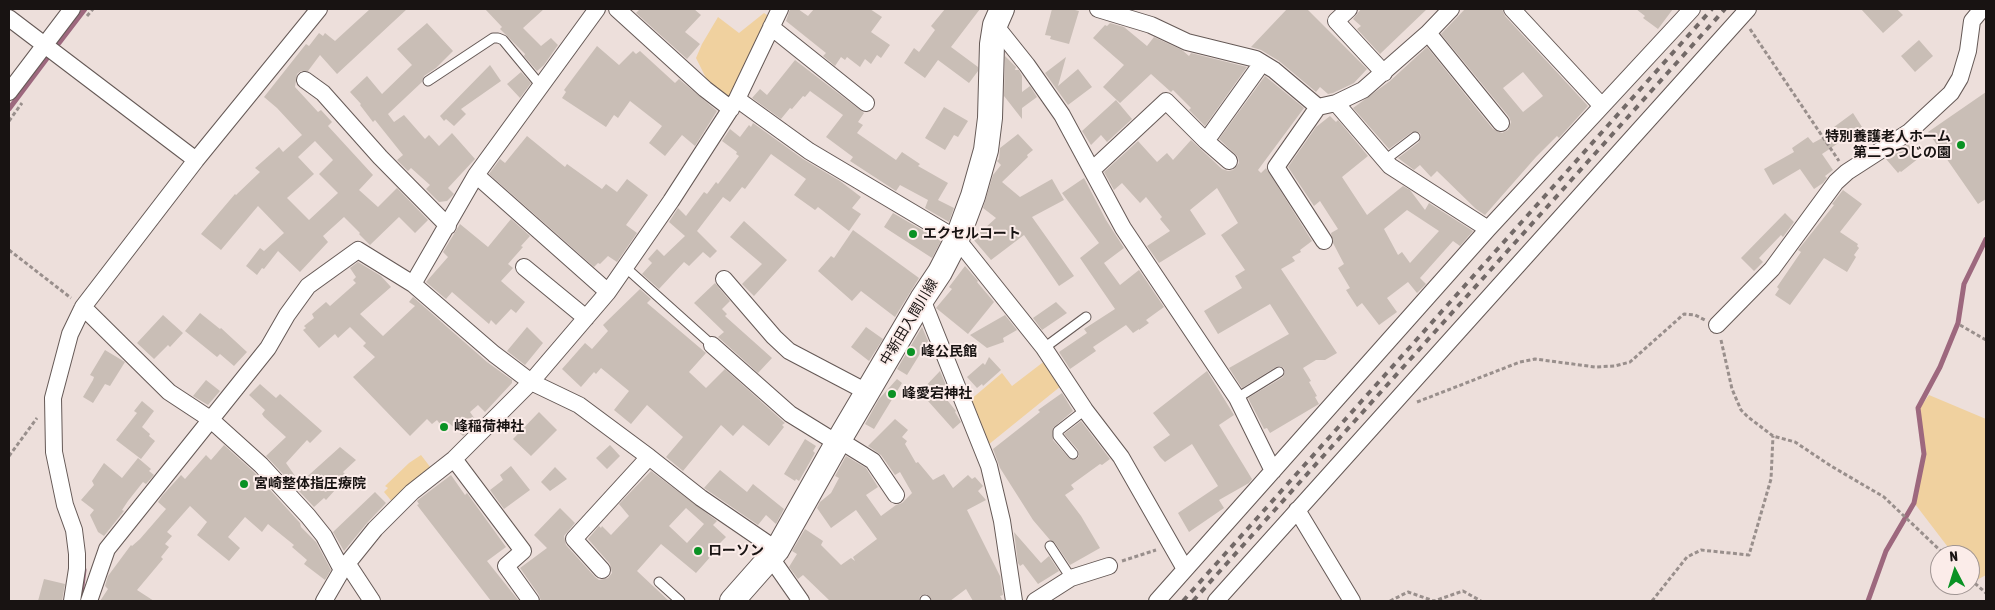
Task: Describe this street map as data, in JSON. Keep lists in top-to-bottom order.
{
  "streets": {
    "main road": ["中新田入間川線"]
  },
  "places": [
    "特別養護老人ホーム 第二つつじの園",
    "エクセルコート",
    "峰公民館",
    "峰愛宕神社",
    "峰稲荷神社",
    "宮崎整体指圧療院",
    "ローソン"
  ],
  "north": "top"
}
